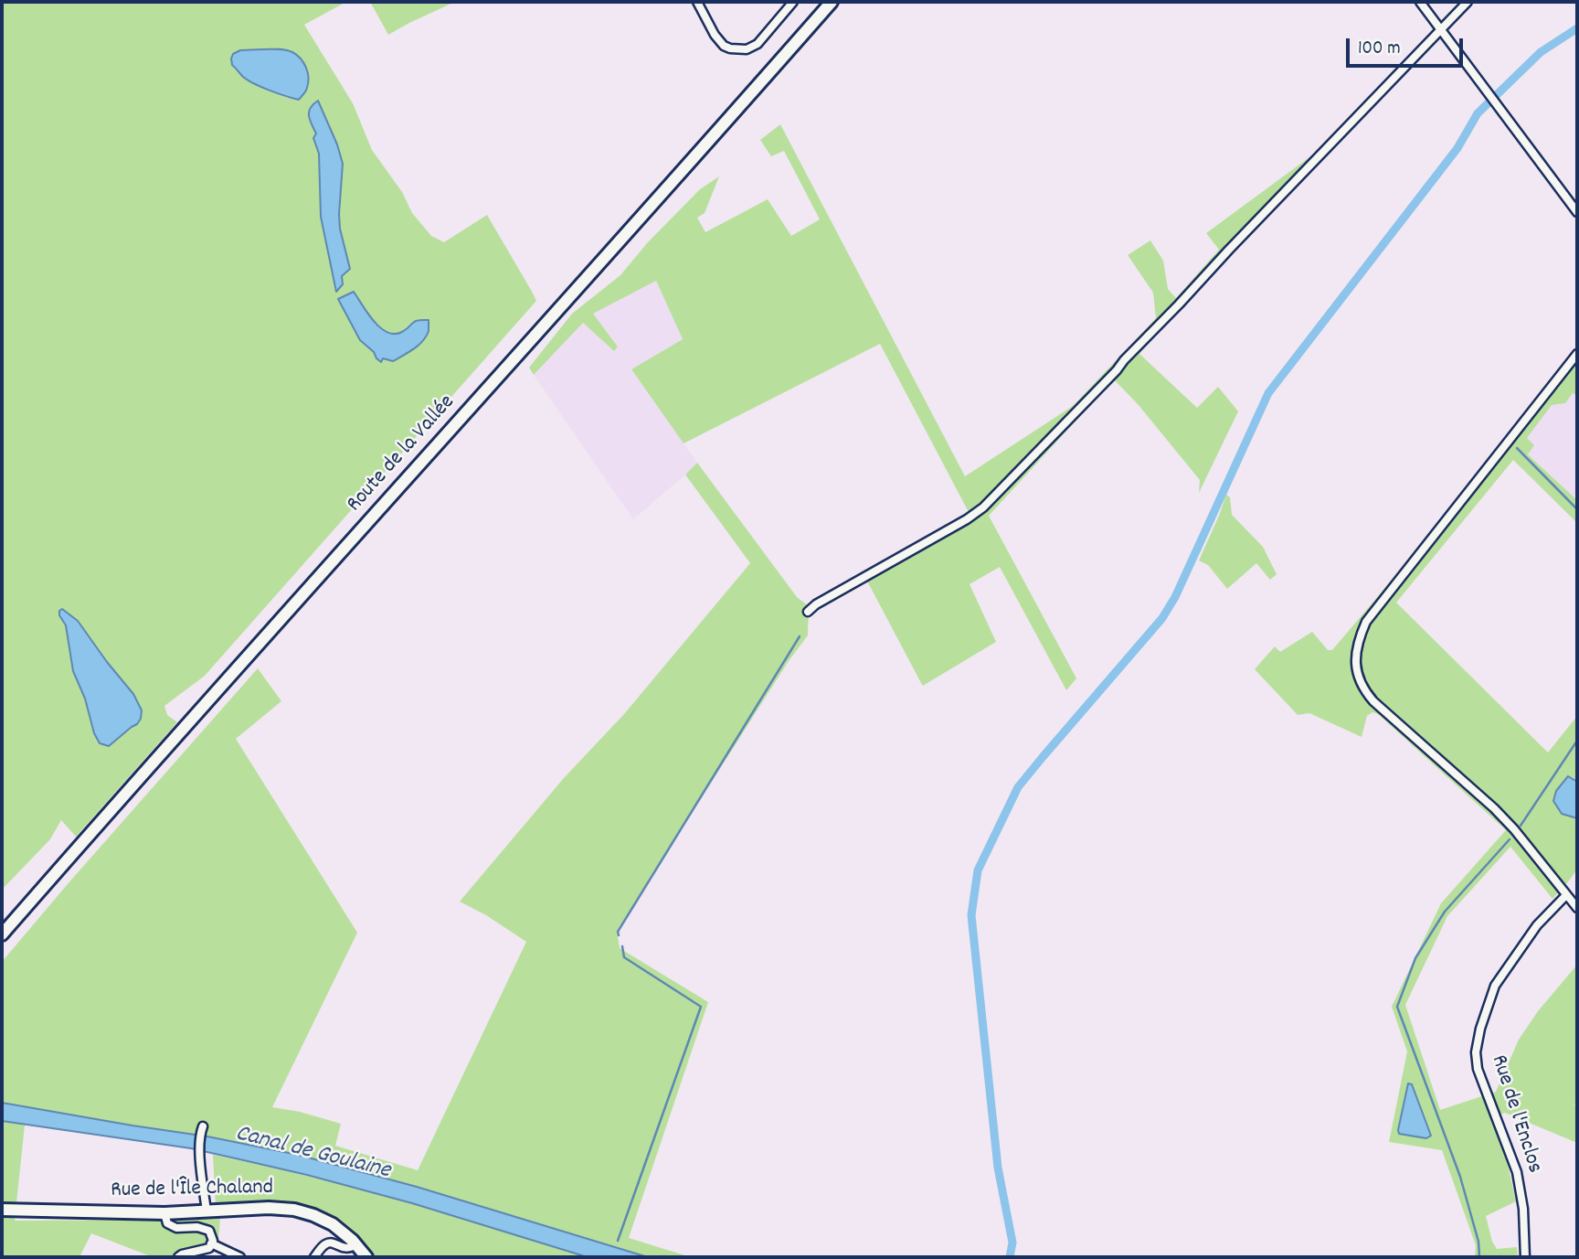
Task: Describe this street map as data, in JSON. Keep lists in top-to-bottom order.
{
  "streets": {
    "main road": ["Route de la Vallée", "Rue de l'Île Chaland"],
    "street": ["Rue de l'Enclos"]
  },
  "water": ["Canal de Goulaine"],
  "scale_bar": "100 m"
}
